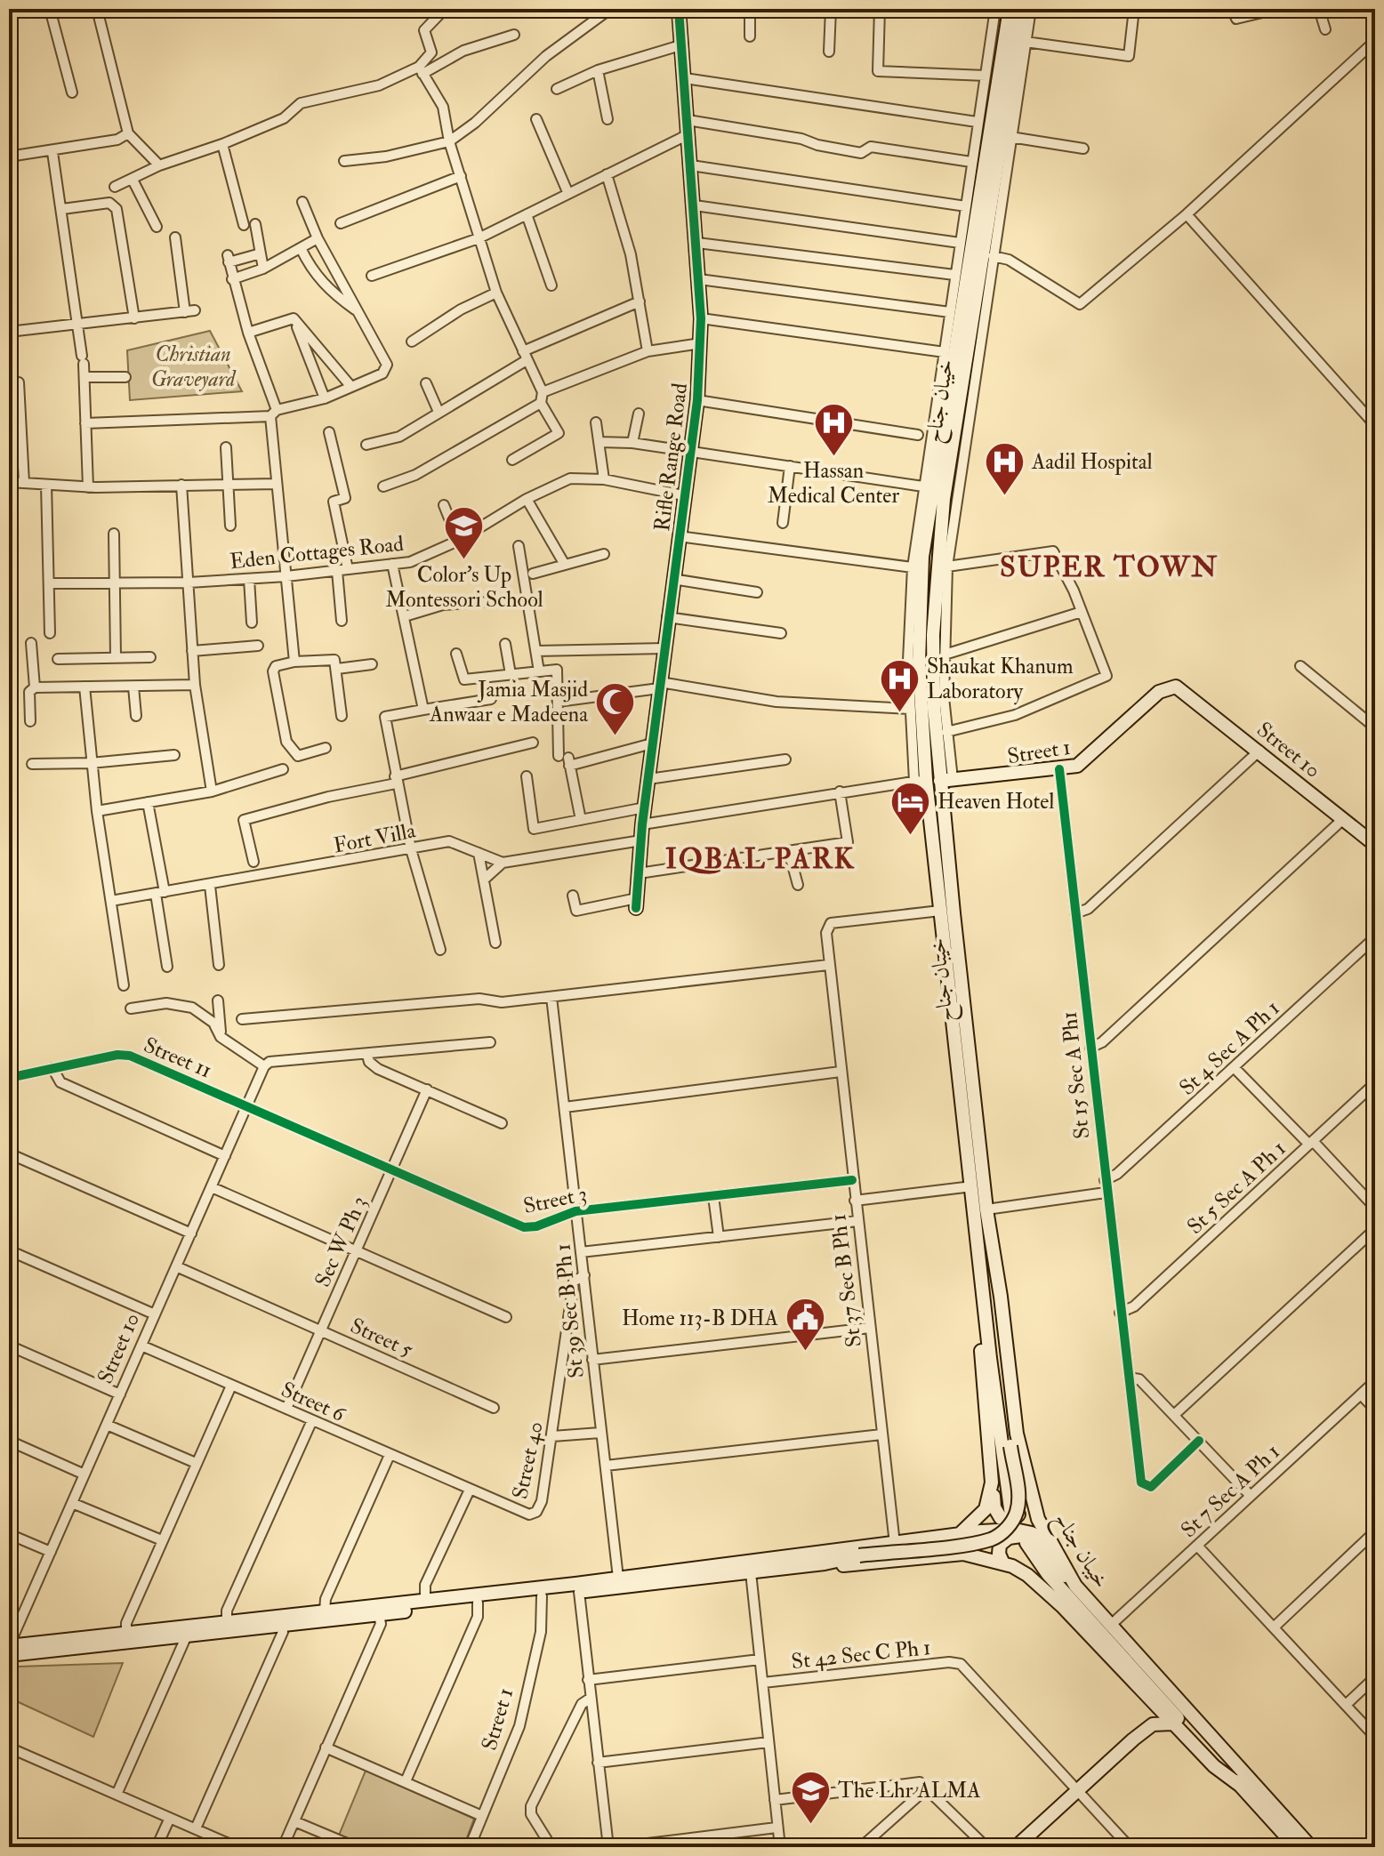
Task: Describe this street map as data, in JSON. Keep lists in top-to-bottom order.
{
  "streets": {
    "main road": [
      "خیبان جناح",
      "Rifle Range Road",
      "Street 10",
      "Street 1"
    ],
    "street": [
      "Eden Cottages Road",
      "Fort Villa",
      "St 4 Sec A Ph 1",
      "Street 11",
      "St 15 Sec A Ph1",
      "St 5 Sec A Ph 1",
      "Street 3",
      "Sec W Ph 3",
      "St 37 Sec B Ph 1",
      "St 39 Sec B Ph 1",
      "Street 5",
      "Street 6",
      "Street 40",
      "St 7 Sec A Ph 1",
      "St 42 Sec C Ph 1"
    ]
  },
  "crossings": [
    ["خیبان جناح", "Street 1"],
    ["خیبان جناح", "St 37 Sec B Ph 1"],
    ["خیبان جناح", "St 7 Sec A Ph 1"],
    ["Rifle Range Road", "Eden Cottages Road"],
    ["Street 10", "Street 1"],
    ["Street 10", "Street 11"],
    ["Street 10", "Street 3"],
    ["Street 10", "Street 5"],
    ["Street 10", "Street 6"],
    ["Street 1", "St 15 Sec A Ph1"],
    ["St 4 Sec A Ph 1", "St 15 Sec A Ph1"],
    ["Street 11", "Street 3"],
    ["St 15 Sec A Ph1", "St 5 Sec A Ph 1"],
    ["Street 3", "Sec W Ph 3"],
    ["Street 3", "St 37 Sec B Ph 1"],
    ["Street 3", "St 39 Sec B Ph 1"],
    ["Sec W Ph 3", "Street 5"],
    ["Sec W Ph 3", "Street 6"],
    ["St 39 Sec B Ph 1", "Street 40"],
    ["Street 6", "Street 40"]
  ],
  "districts": ["SUPER TOWN", "IQBAL PARK"],
  "parks": ["Christian Graveyard"],
  "places": {
    "hospital": ["Hassan Medical Center", "Aadil Hospital", "Shaukat Khanum Laboratory"],
    "school or university": ["Color's Up Montessori School", "The Lhr ALMA"],
    "mosque": ["Jamia Masjid Anwaar e Madeena"],
    "hotel": ["Heaven Hotel"],
    "public building": ["Home 113-B DHA"]
  }
}
